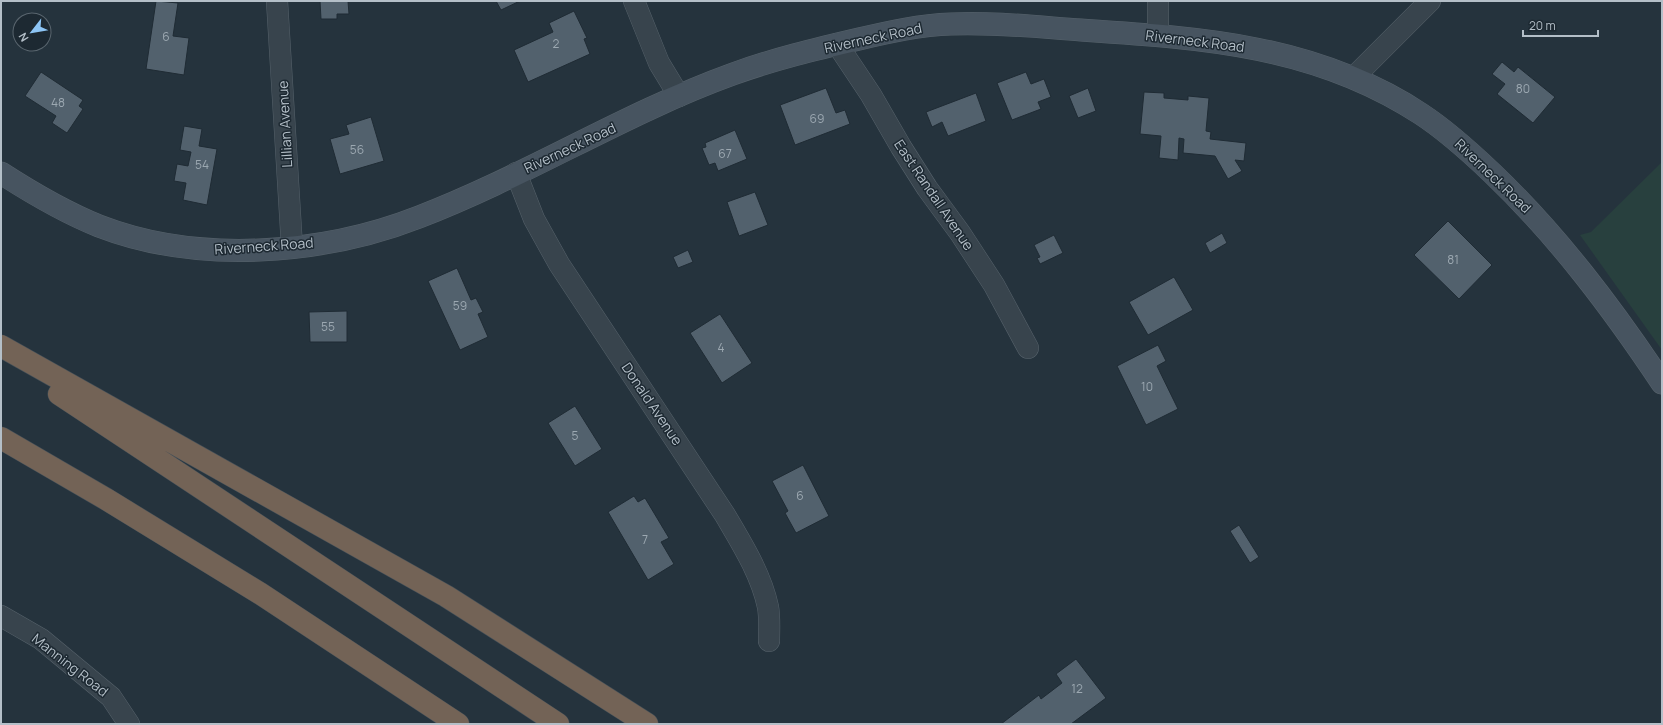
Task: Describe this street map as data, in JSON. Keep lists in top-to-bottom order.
{
  "streets": {
    "main road": ["Riverneck Road"],
    "street": [
      "Lillian Avenue",
      "East Randall Avenue",
      "Donald Avenue",
      "Manning Road"
    ]
  },
  "crossings": [
    ["Riverneck Road", "Lillian Avenue"],
    ["Riverneck Road", "East Randall Avenue"],
    ["Riverneck Road", "Donald Avenue"]
  ],
  "house_numbers": [
    "6",
    "2",
    "80",
    "48",
    "69",
    "56",
    "67",
    "54",
    "81",
    "59",
    "55",
    "4",
    "10",
    "5",
    "6",
    "7",
    "12"
  ],
  "scale_bar": "20 m",
  "north": "bottom left"
}
